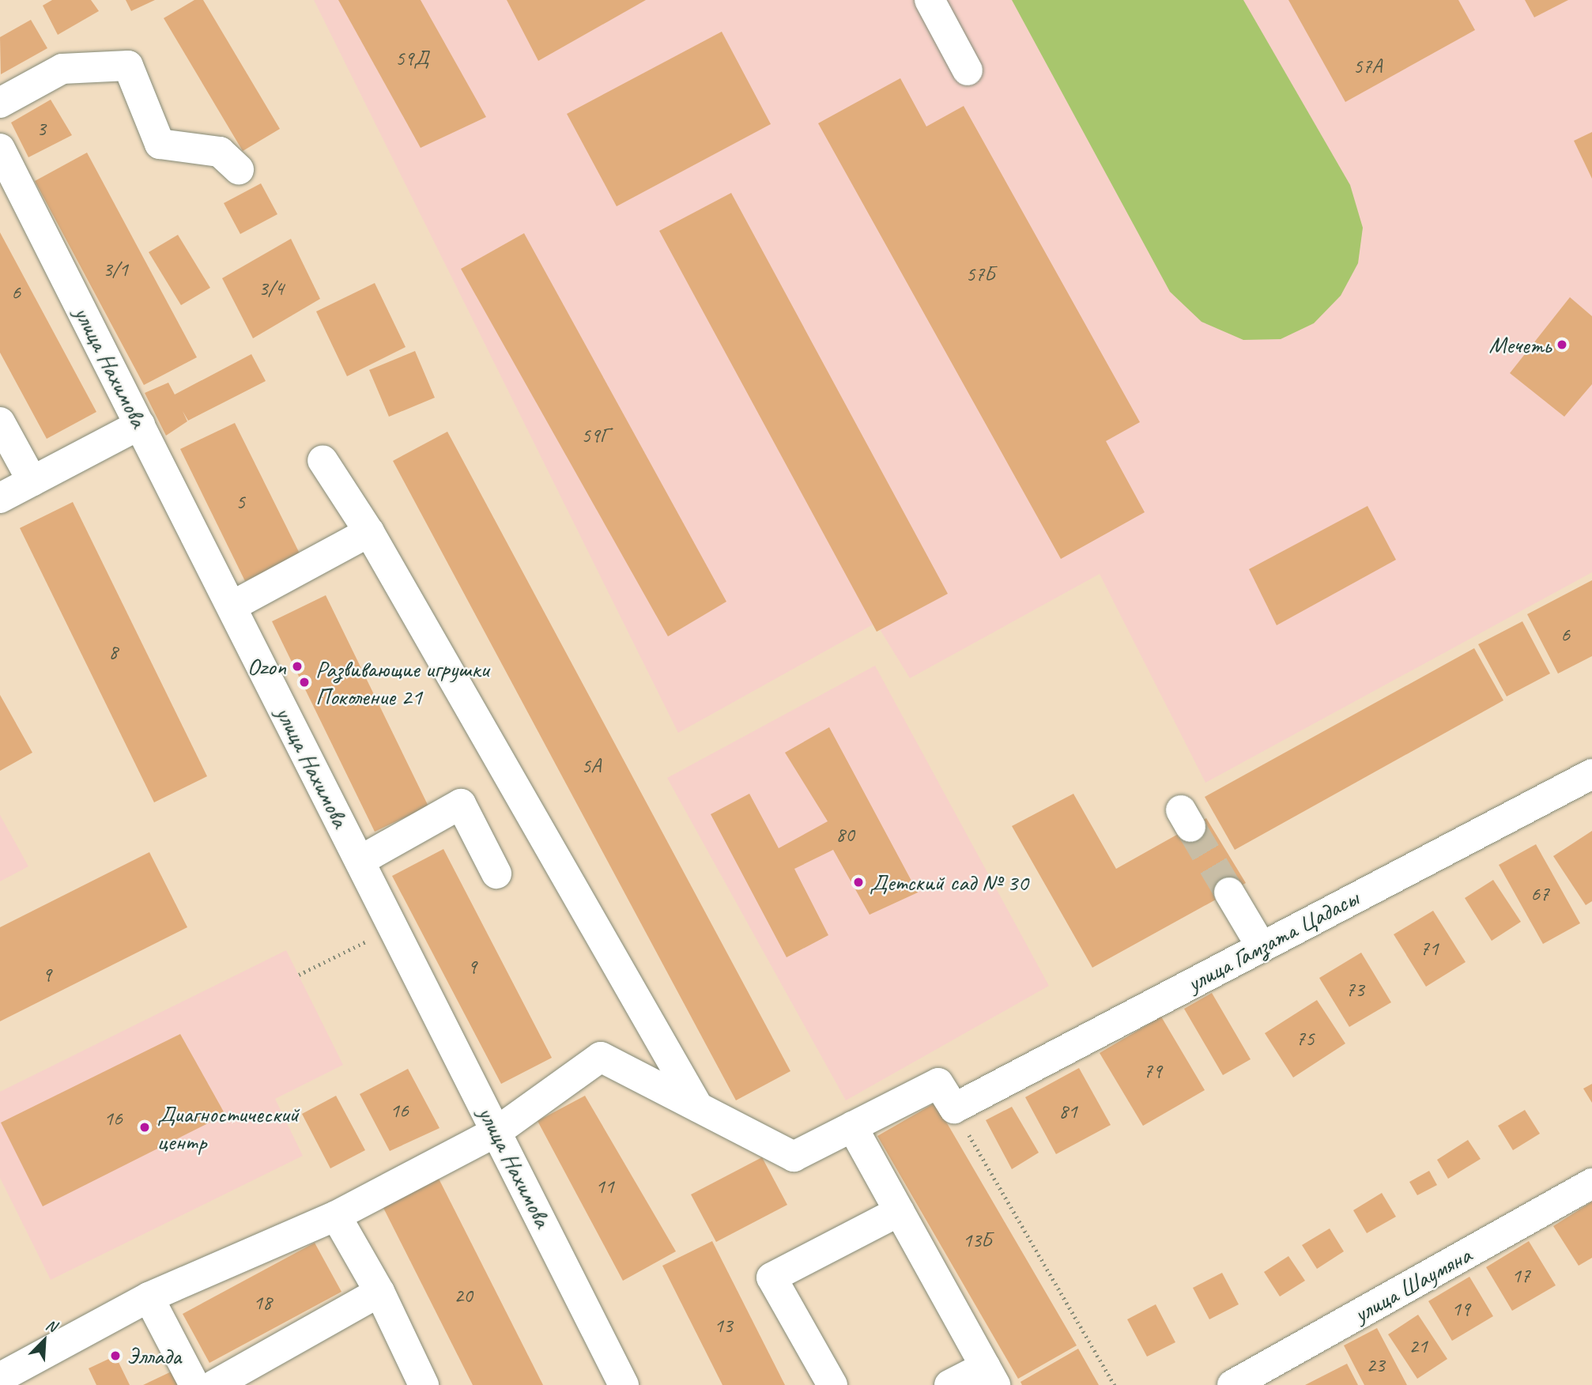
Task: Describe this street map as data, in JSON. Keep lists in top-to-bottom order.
{
  "streets": {
    "street": ["улица Нахимова", "улица Гамзата Цадасы", "улица Шаумяна"]
  },
  "places": [
    "Мечеть",
    "Ozon",
    "Развивающие игрушки Поколение 21",
    "Детский сад № 30",
    "Диагностический центр",
    "Эллада"
  ],
  "house_numbers": [
    "59Д",
    "57А",
    "3",
    "3/1",
    "57Б",
    "3/4",
    "6",
    "59Г",
    "5",
    "6",
    "8",
    "5А",
    "80",
    "67",
    "71",
    "9",
    "9",
    "73",
    "75",
    "79",
    "16",
    "81",
    "16",
    "11",
    "13Б",
    "17",
    "20",
    "18",
    "19",
    "13",
    "21",
    "23"
  ],
  "north": "top right"
}
